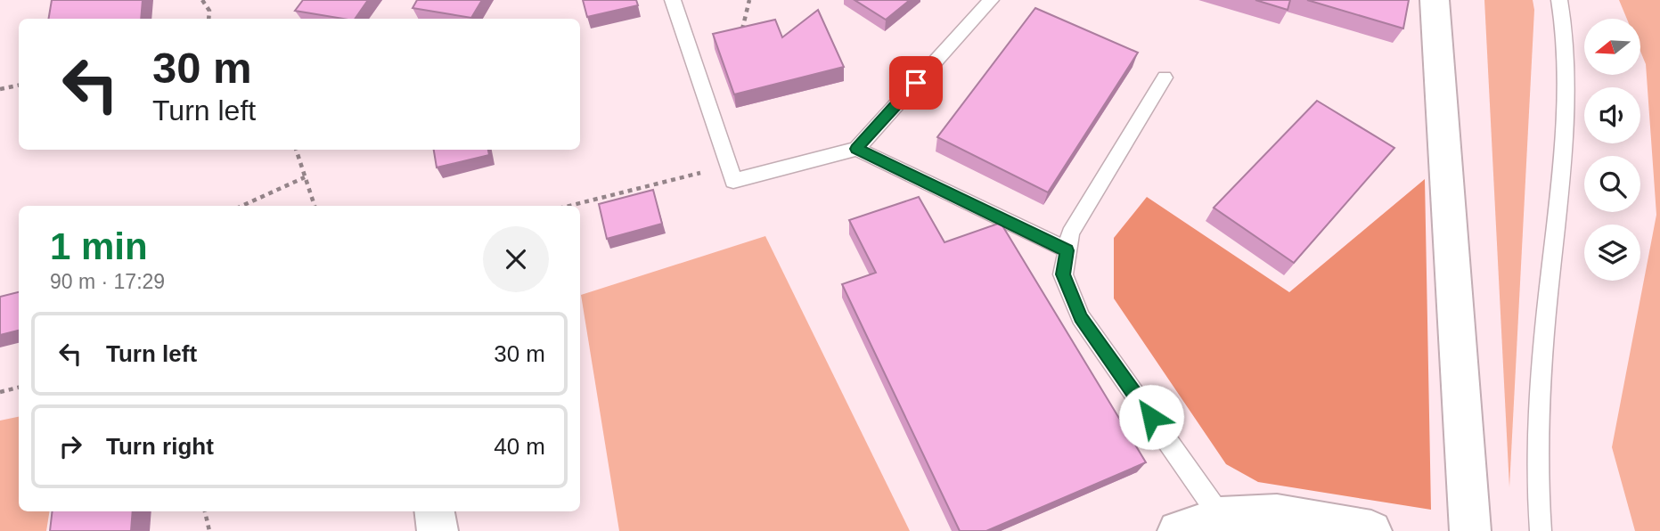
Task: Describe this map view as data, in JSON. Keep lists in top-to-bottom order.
{
  "north": "left",
  "page": {
    "turn": ["30 m", "Turn left"],
    "heading": ["1 min", "90 m · 17:29"],
    "list": [
      {
        "name": "Turn left",
        "value": "30 m"
      },
      {
        "name": "Turn right",
        "value": "40 m"
      }
    ]
  }
}
